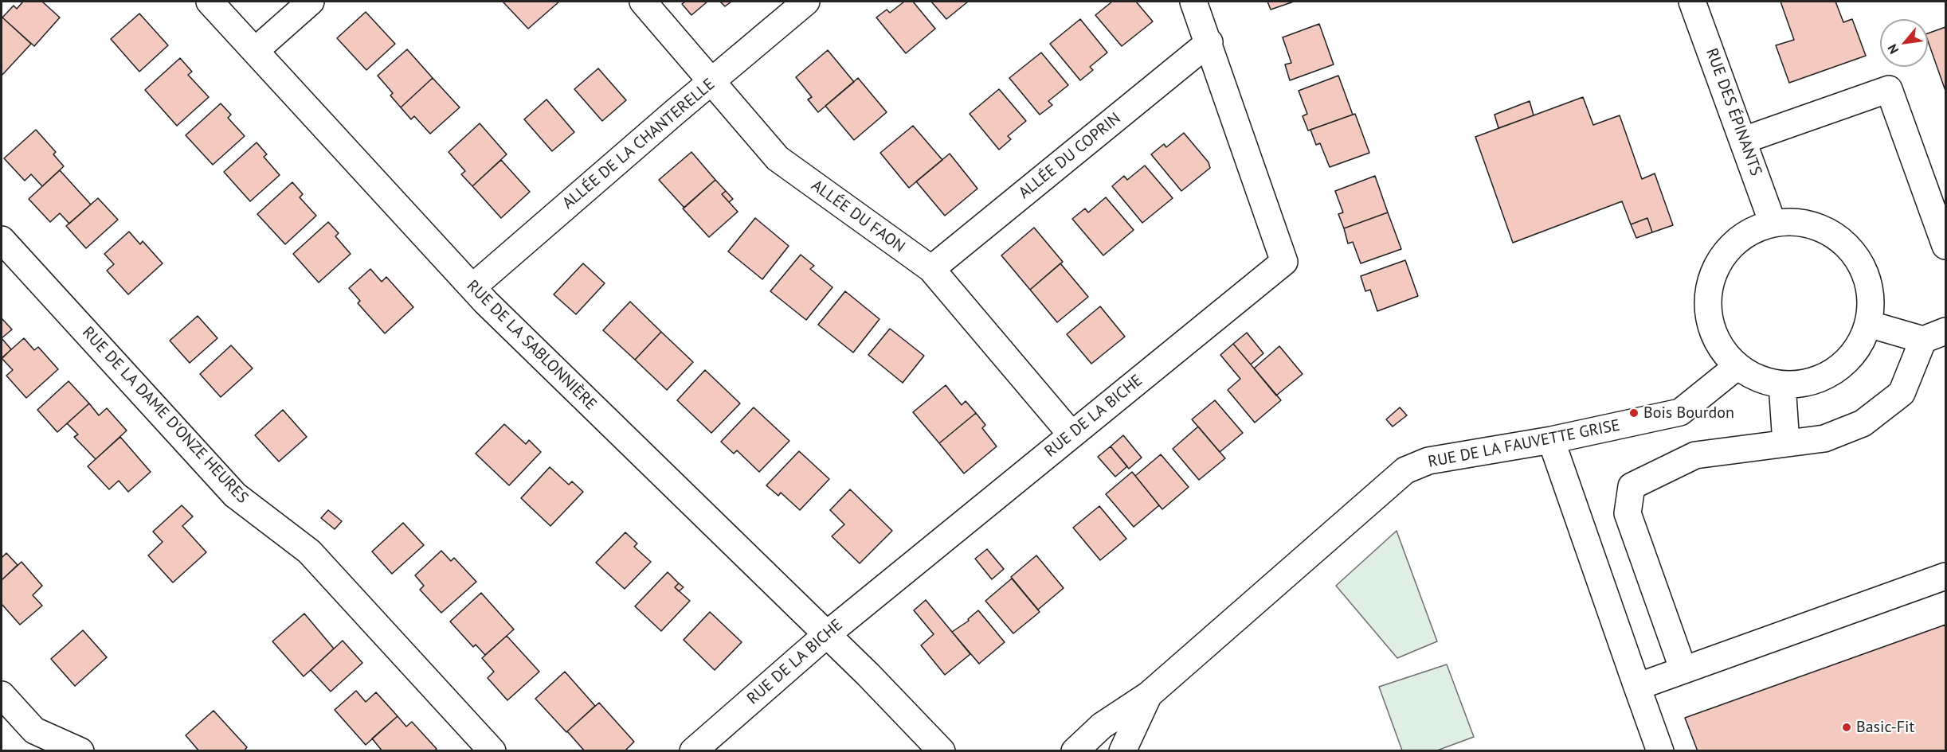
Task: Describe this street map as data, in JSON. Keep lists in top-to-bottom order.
{
  "streets": {
    "street": [
      "RUE DES ÉPINANTS",
      "ALLÉE DE LA CHANTERELLE",
      "ALLÉE DU COPRIN",
      "ALLÉE DU FAON",
      "RUE DE LA SABLONNIÈRE",
      "RUE DE LA DAME D'ONZE HEURES",
      "RUE DE LA BICHE",
      "RUE DE LA FAUVETTE GRISE"
    ]
  },
  "crossings": [
    ["RUE DES ÉPINANTS", "RUE DE LA FAUVETTE GRISE"],
    ["ALLÉE DE LA CHANTERELLE", "ALLÉE DU FAON"],
    ["ALLÉE DE LA CHANTERELLE", "RUE DE LA SABLONNIÈRE"],
    ["ALLÉE DU COPRIN", "ALLÉE DU FAON"],
    ["ALLÉE DU COPRIN", "RUE DE LA BICHE"],
    ["ALLÉE DU FAON", "RUE DE LA BICHE"],
    ["RUE DE LA SABLONNIÈRE", "RUE DE LA BICHE"]
  ],
  "places": ["Bois Bourdon", "Basic-Fit"],
  "north": "bottom left"
}
